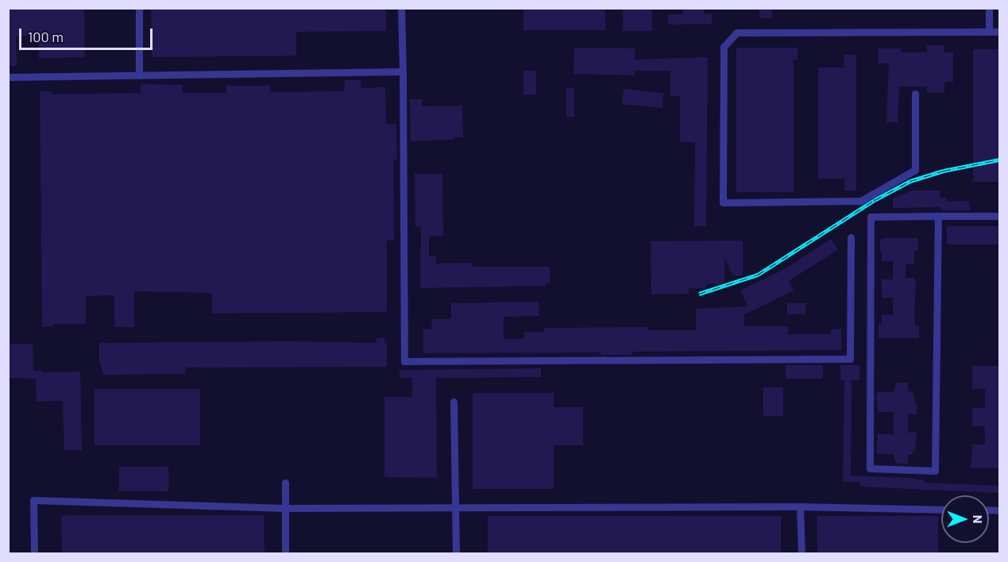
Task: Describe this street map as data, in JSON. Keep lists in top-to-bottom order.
{
  "scale_bar": "100 m",
  "north": "right"
}
